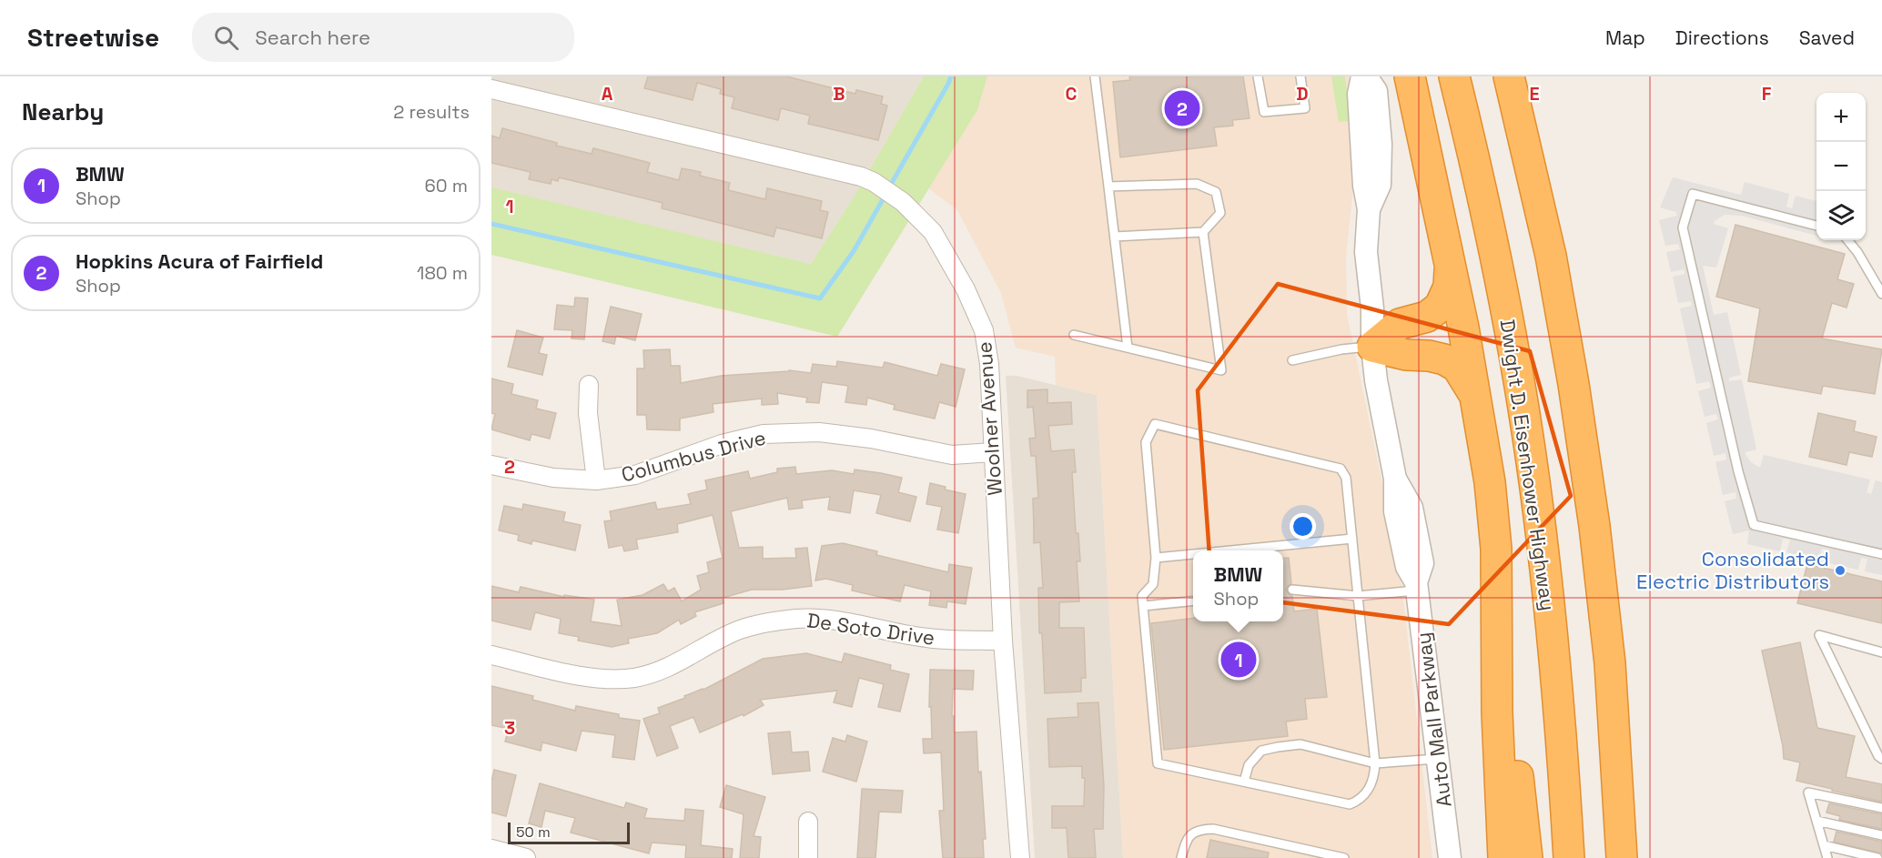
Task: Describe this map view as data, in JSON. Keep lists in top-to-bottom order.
{
  "streets": {
    "highway": ["Dwight D. Eisenhower Highway"],
    "street": [
      "Woolner Avenue",
      "Columbus Drive",
      "De Soto Drive",
      "Auto Mall Parkway"
    ]
  },
  "crossings": [
    ["Woolner Avenue", "Columbus Drive"],
    ["Woolner Avenue", "De Soto Drive"]
  ],
  "places": ["Consolidated Electric Distributors"],
  "scale_bar": "50 m",
  "page": {
    "header": "Streetwise",
    "search": "Search here",
    "nav": ["Map", "Directions", "Saved"],
    "heading": ["Nearby", "2 results"],
    "pins": ["2", "1"],
    "map_buttons": ["+", "−"],
    "list": [
      {
        "mark": "1",
        "name": "BMW",
        "note": "Shop",
        "value": "60 m"
      },
      {
        "mark": "2",
        "name": "Hopkins Acura of Fairfield",
        "note": "Shop",
        "value": "180 m"
      }
    ],
    "popup": ["BMW", "Shop"],
    "scale": "50 m"
  },
  "grid": {
    "columns": [
      "A",
      "B",
      "C",
      "D",
      "E",
      "F"
    ],
    "rows": ["1", "2", "3"]
  }
}
